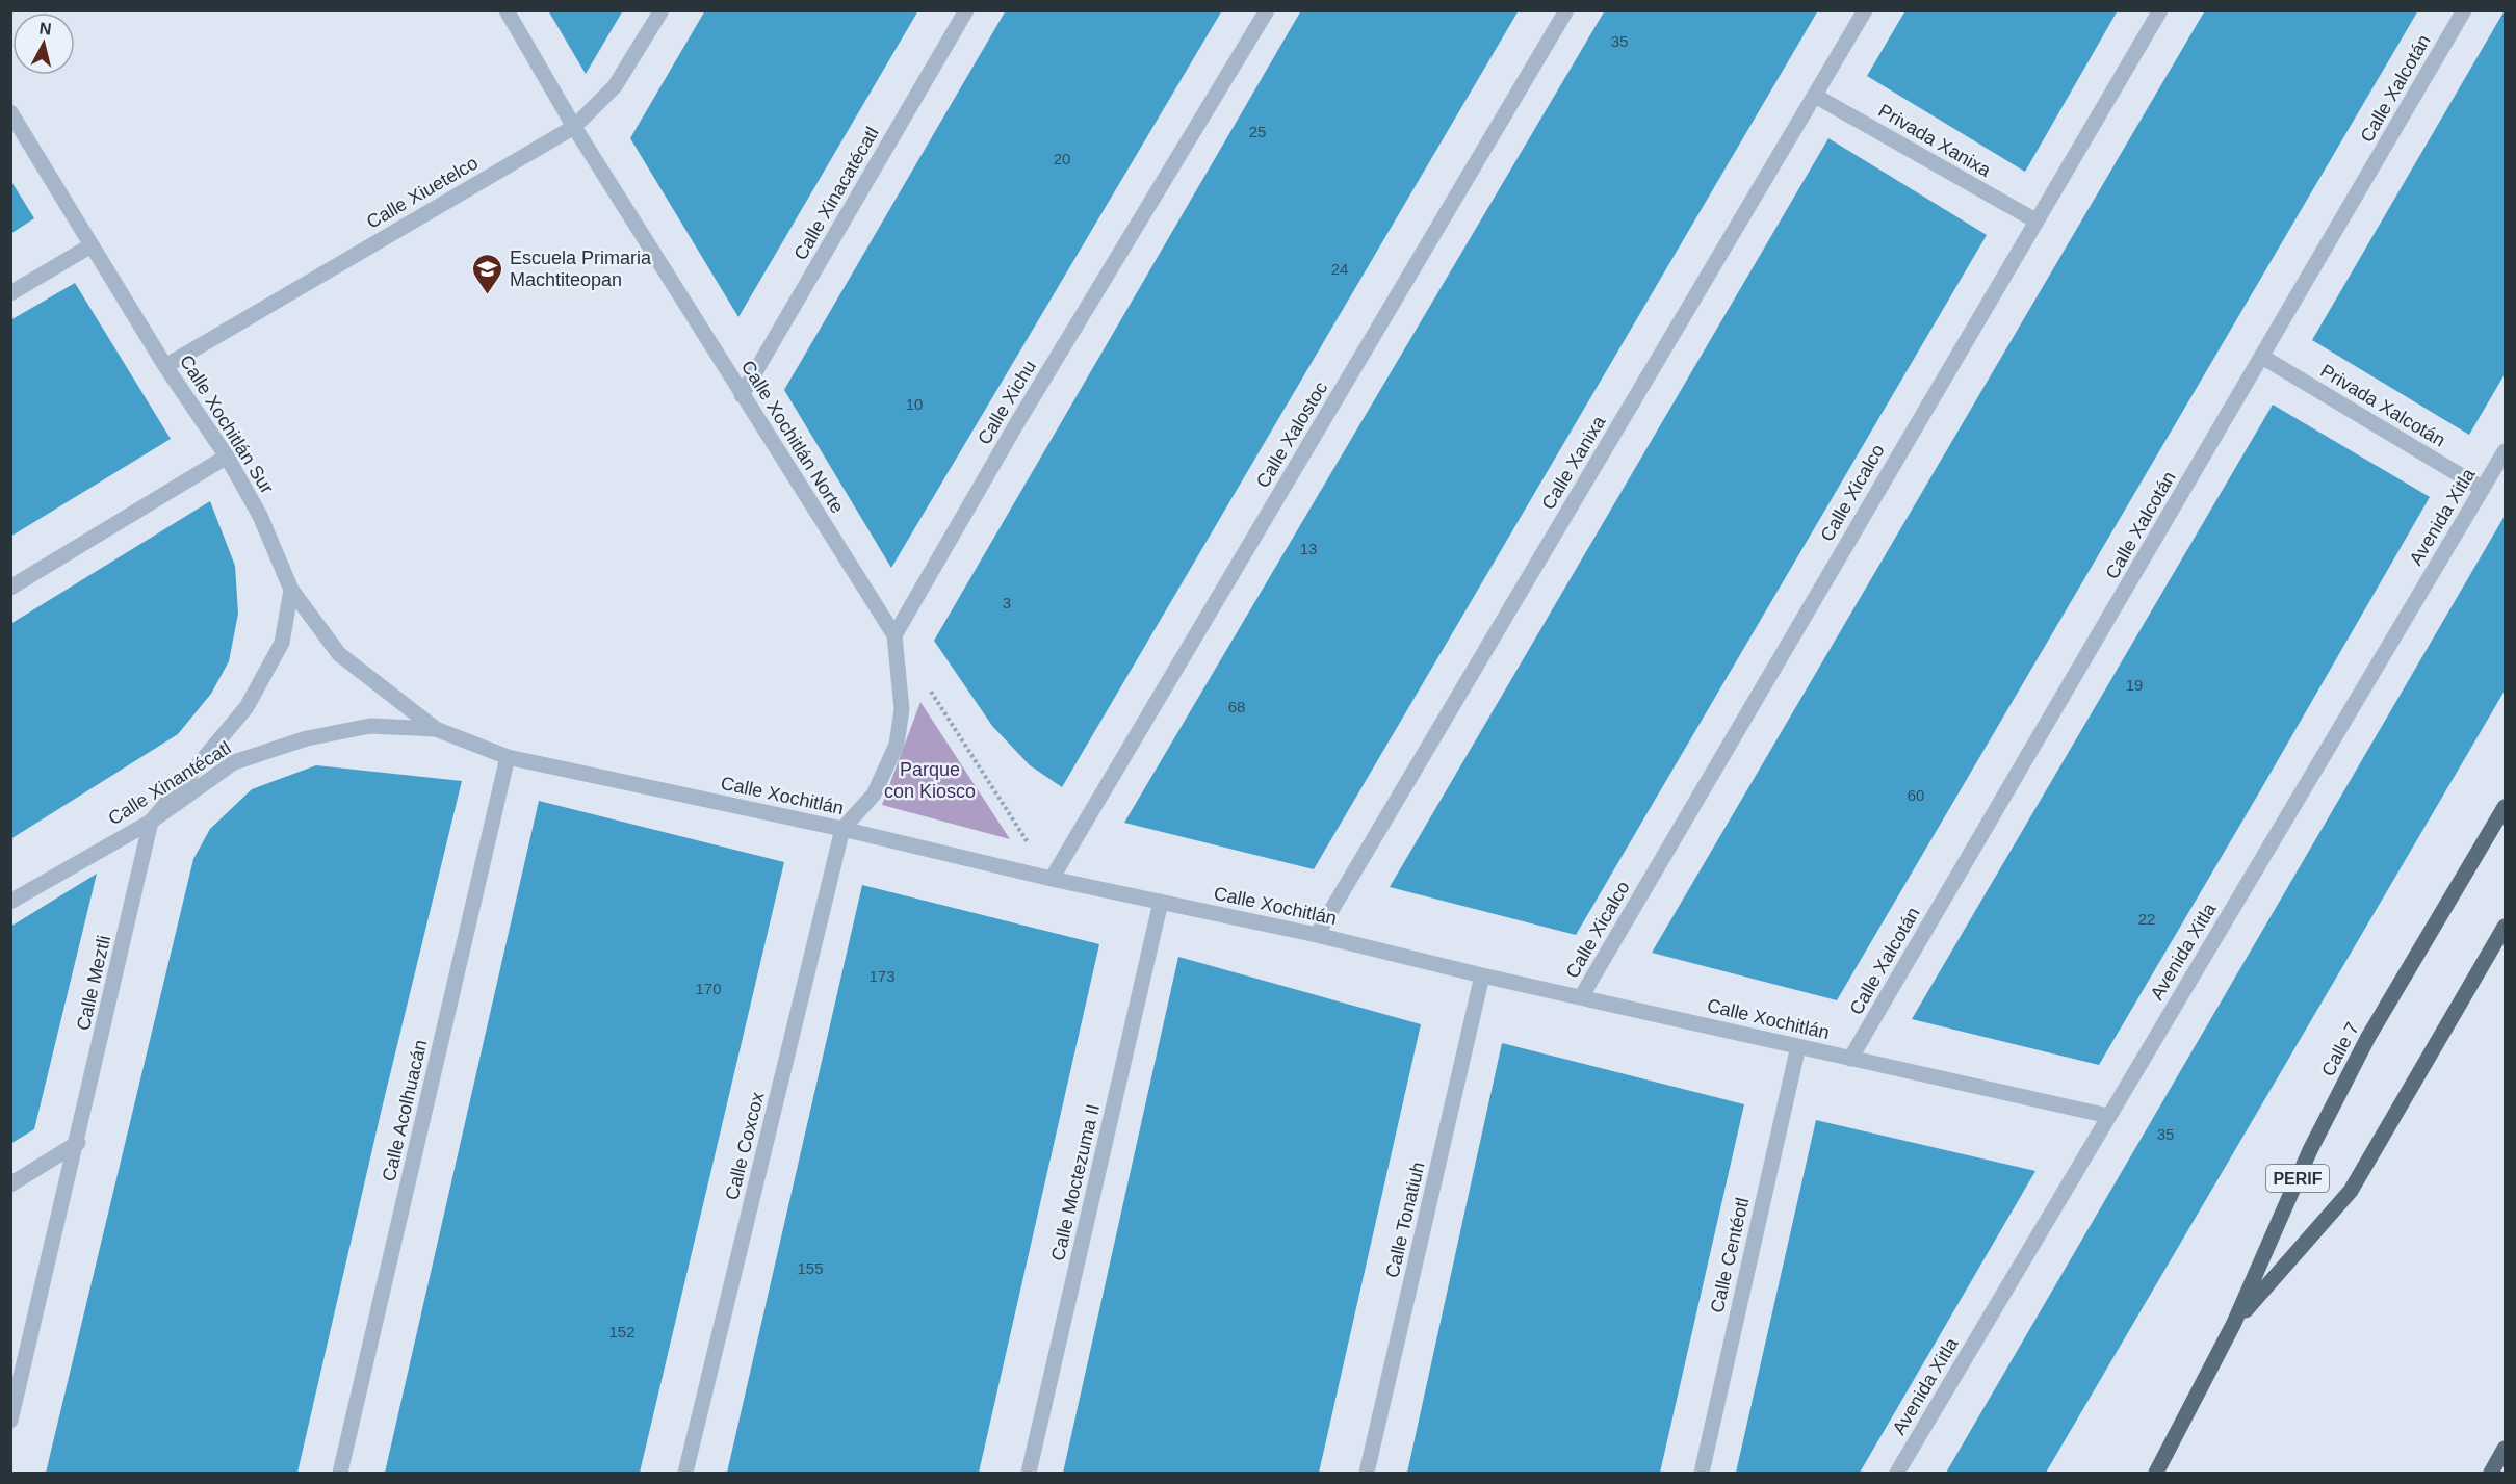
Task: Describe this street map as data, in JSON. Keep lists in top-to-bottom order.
{
  "streets": {
    "main road": ["Calle 7", "PERIF"],
    "street": [
      "Calle Xalcotán",
      "Privada Xanixa",
      "Calle Xiuetelco",
      "Calle Xinacatécatl",
      "Calle Xichu",
      "Privada Xalcotán",
      "Calle Xochitlán Sur",
      "Calle Xalostoc",
      "Calle Xochitlán Norte",
      "Calle Xanixa",
      "Calle Xicalco",
      "Avenida Xitla",
      "Calle Xinantécatl",
      "Calle Xochitlán",
      "Calle Meztli",
      "Calle Acolhuacán",
      "Calle Coxcox",
      "Calle Moctezuma II",
      "Calle Tonatiuh",
      "Calle Centéotl"
    ]
  },
  "crossings": [
    ["Calle Xalcotán", "Privada Xalcotán"],
    ["Calle Xalcotán", "Calle Xochitlán"],
    ["Privada Xanixa", "Calle Xanixa"],
    ["Privada Xanixa", "Calle Xicalco"],
    ["Calle Xiuetelco", "Calle Xochitlán Sur"],
    ["Calle Xiuetelco", "Calle Xochitlán Norte"],
    ["Calle Xinacatécatl", "Calle Xochitlán Norte"],
    ["Calle Xichu", "Calle Xochitlán Norte"],
    ["Privada Xalcotán", "Avenida Xitla"],
    ["Calle Xochitlán Sur", "Calle Xinantécatl"],
    ["Calle Xochitlán Sur", "Calle Xochitlán"],
    ["Calle Xochitlán Sur", "Calle Meztli"],
    ["Calle Xalostoc", "Calle Xochitlán"],
    ["Calle Xanixa", "Calle Xochitlán"],
    ["Calle Xicalco", "Calle Xochitlán"],
    ["Avenida Xitla", "Calle Xochitlán"],
    ["Calle Xinantécatl", "Calle Xochitlán"],
    ["Calle Xinantécatl", "Calle Meztli"],
    ["Calle Xochitlán", "Calle Acolhuacán"],
    ["Calle Xochitlán", "Calle Coxcox"],
    ["Calle Xochitlán", "Calle Moctezuma II"],
    ["Calle Xochitlán", "Calle Tonatiuh"],
    ["Calle Xochitlán", "Calle Centéotl"]
  ],
  "parks": ["Parque con Kiosco"],
  "places": {
    "school or university": ["Escuela Primaria Machtiteopan"]
  },
  "house_numbers": [
    "35",
    "25",
    "20",
    "24",
    "10",
    "13",
    "3",
    "19",
    "68",
    "60",
    "22",
    "173",
    "170",
    "35",
    "155",
    "152"
  ],
  "north": "top"
}
